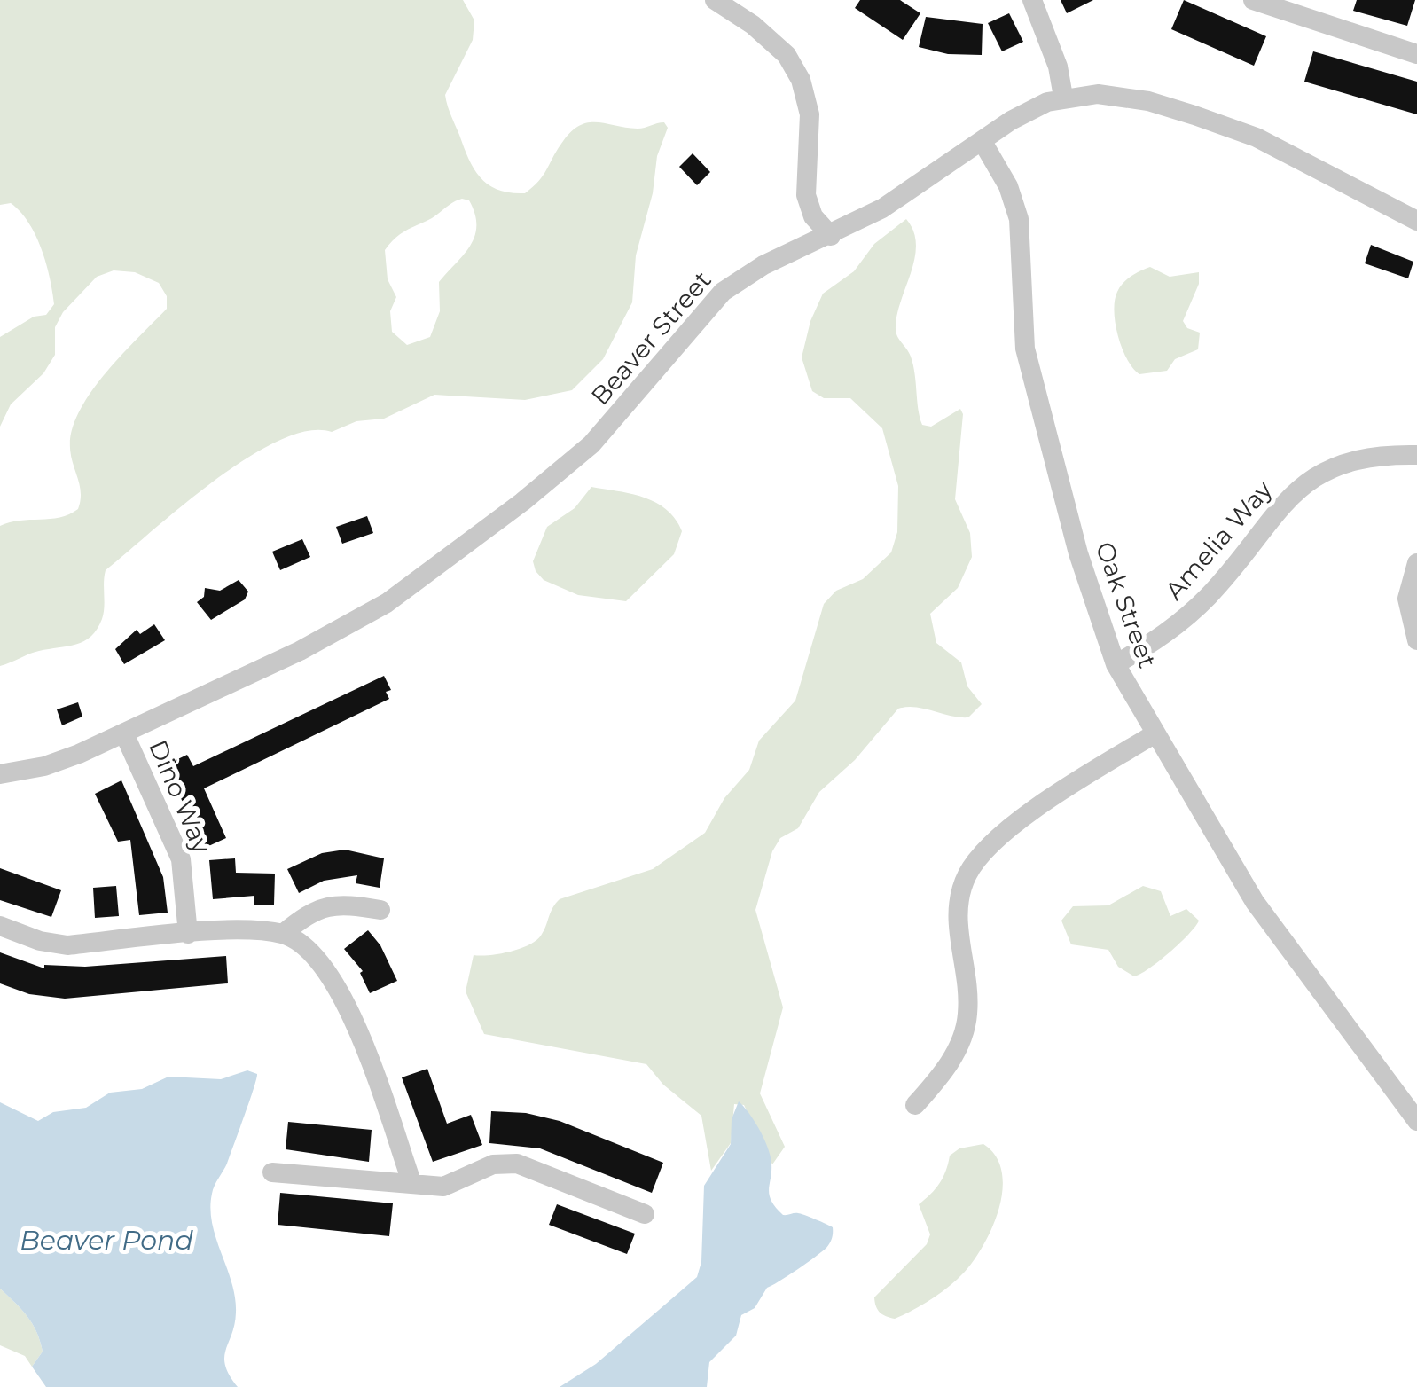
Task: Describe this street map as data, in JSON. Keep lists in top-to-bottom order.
{
  "streets": {
    "street": [
      "Beaver Street",
      "Amelia Way",
      "Oak Street",
      "Dino Way"
    ]
  },
  "crossings": [
    ["Beaver Street", "Oak Street"],
    ["Beaver Street", "Dino Way"],
    ["Amelia Way", "Oak Street"]
  ],
  "water": ["Beaver Pond"]
}
